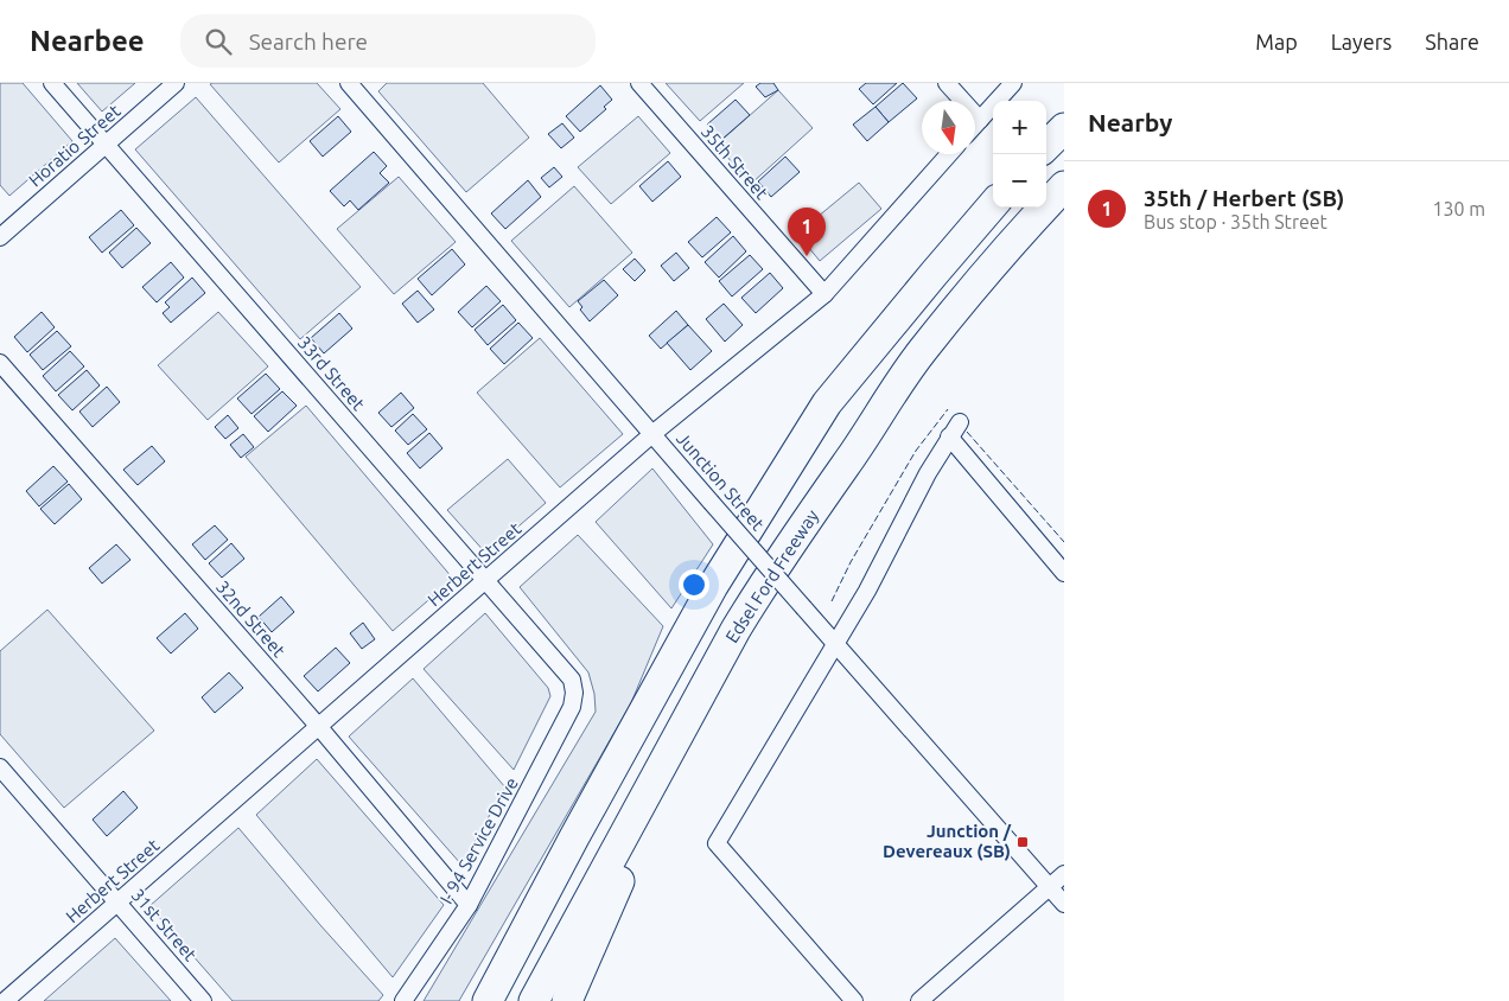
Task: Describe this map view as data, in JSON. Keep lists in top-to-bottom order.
{
  "streets": {
    "highway": ["Edsel Ford Freeway"],
    "street": [
      "Horatio Street",
      "35th Street",
      "33rd Street",
      "Junction Street",
      "Herbert Street",
      "32nd Street",
      "I- 94 Service Drive",
      "31st Street"
    ]
  },
  "crossings": [
    ["Horatio Street", "33rd Street"],
    ["35th Street", "Herbert Street"],
    ["33rd Street", "Herbert Street"],
    ["33rd Street", "I- 94 Service Drive"],
    ["Junction Street", "Herbert Street"],
    ["Herbert Street", "32nd Street"],
    ["Herbert Street", "31st Street"],
    ["32nd Street", "I- 94 Service Drive"]
  ],
  "places": {
    "transit": ["Junction / Devereaux (SB)"]
  },
  "north": "bottom",
  "page": {
    "header": "Nearbee",
    "search": "Search here",
    "nav": ["Map", "Layers", "Share"],
    "heading": "Nearby",
    "map_buttons": ["+", "−"],
    "list": [
      {
        "mark": "1",
        "name": "35th / Herbert (SB)",
        "note": "Bus stop · 35th Street",
        "value": "130 m"
      }
    ],
    "pins": "1"
  }
}
